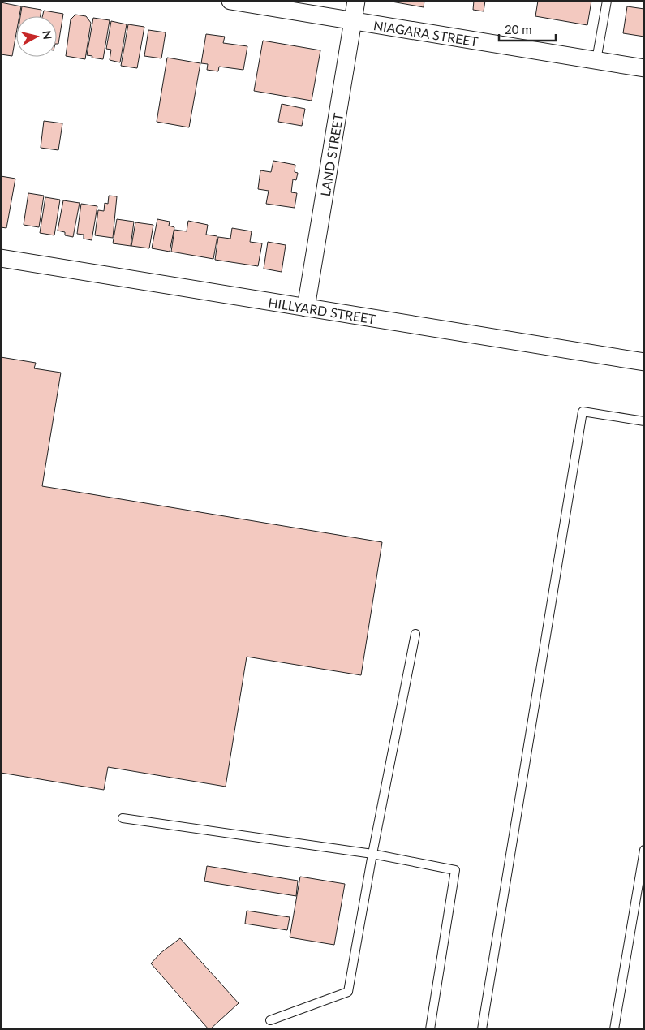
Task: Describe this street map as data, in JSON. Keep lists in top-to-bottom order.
{
  "streets": {
    "street": ["NIAGARA STREET", "LAND STREET", "HILLYARD STREET"]
  },
  "crossings": [
    ["NIAGARA STREET", "LAND STREET"],
    ["LAND STREET", "HILLYARD STREET"]
  ],
  "scale_bar": "20 m",
  "north": "right"
}
